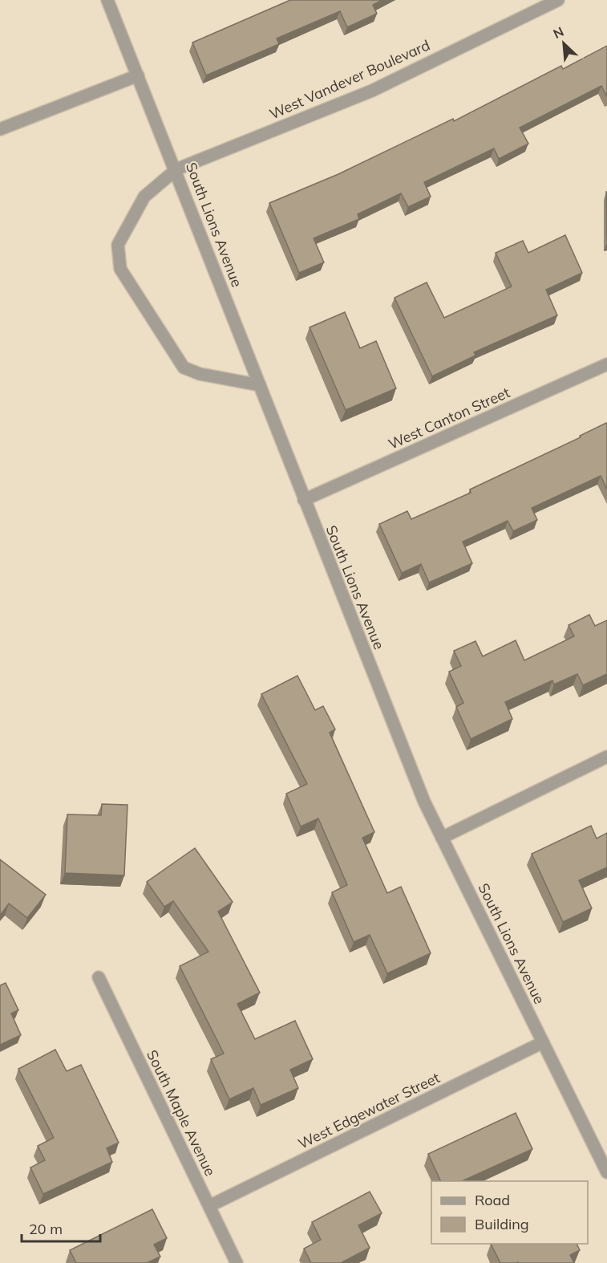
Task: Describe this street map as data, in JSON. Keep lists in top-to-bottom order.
{
  "streets": {
    "street": [
      "West Vandever Boulevard",
      "South Lions Avenue",
      "West Canton Street",
      "West Edgewater Street",
      "South Maple Avenue"
    ]
  },
  "crossings": [
    ["West Vandever Boulevard", "South Lions Avenue"],
    ["South Lions Avenue", "West Canton Street"],
    ["South Lions Avenue", "West Edgewater Street"],
    ["West Edgewater Street", "South Maple Avenue"]
  ],
  "legend": ["Road", "Building"],
  "scale_bar": "20 m",
  "north": "top left"
}
